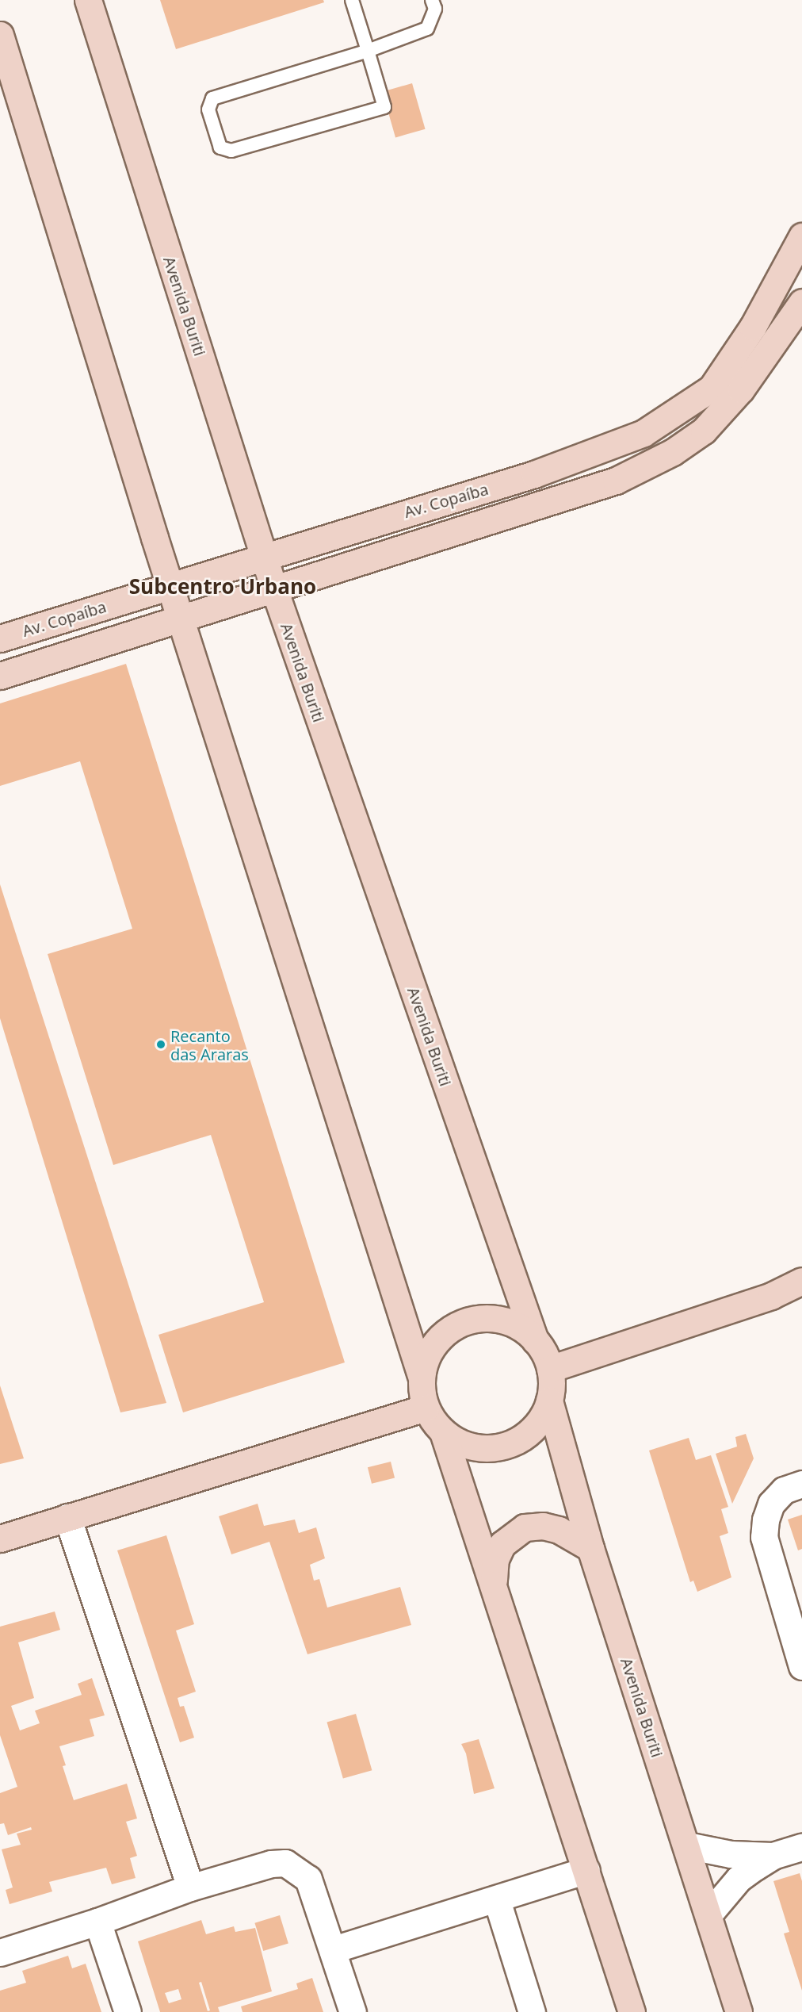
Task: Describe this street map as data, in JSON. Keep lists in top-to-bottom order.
{
  "streets": {
    "street": ["Avenida Buriti", "Av. Copaíba"]
  },
  "crossings": [
    ["Avenida Buriti", "Av. Copaíba"]
  ],
  "districts": ["Subcentro Urbano"],
  "places": ["Recanto das Araras"]
}
